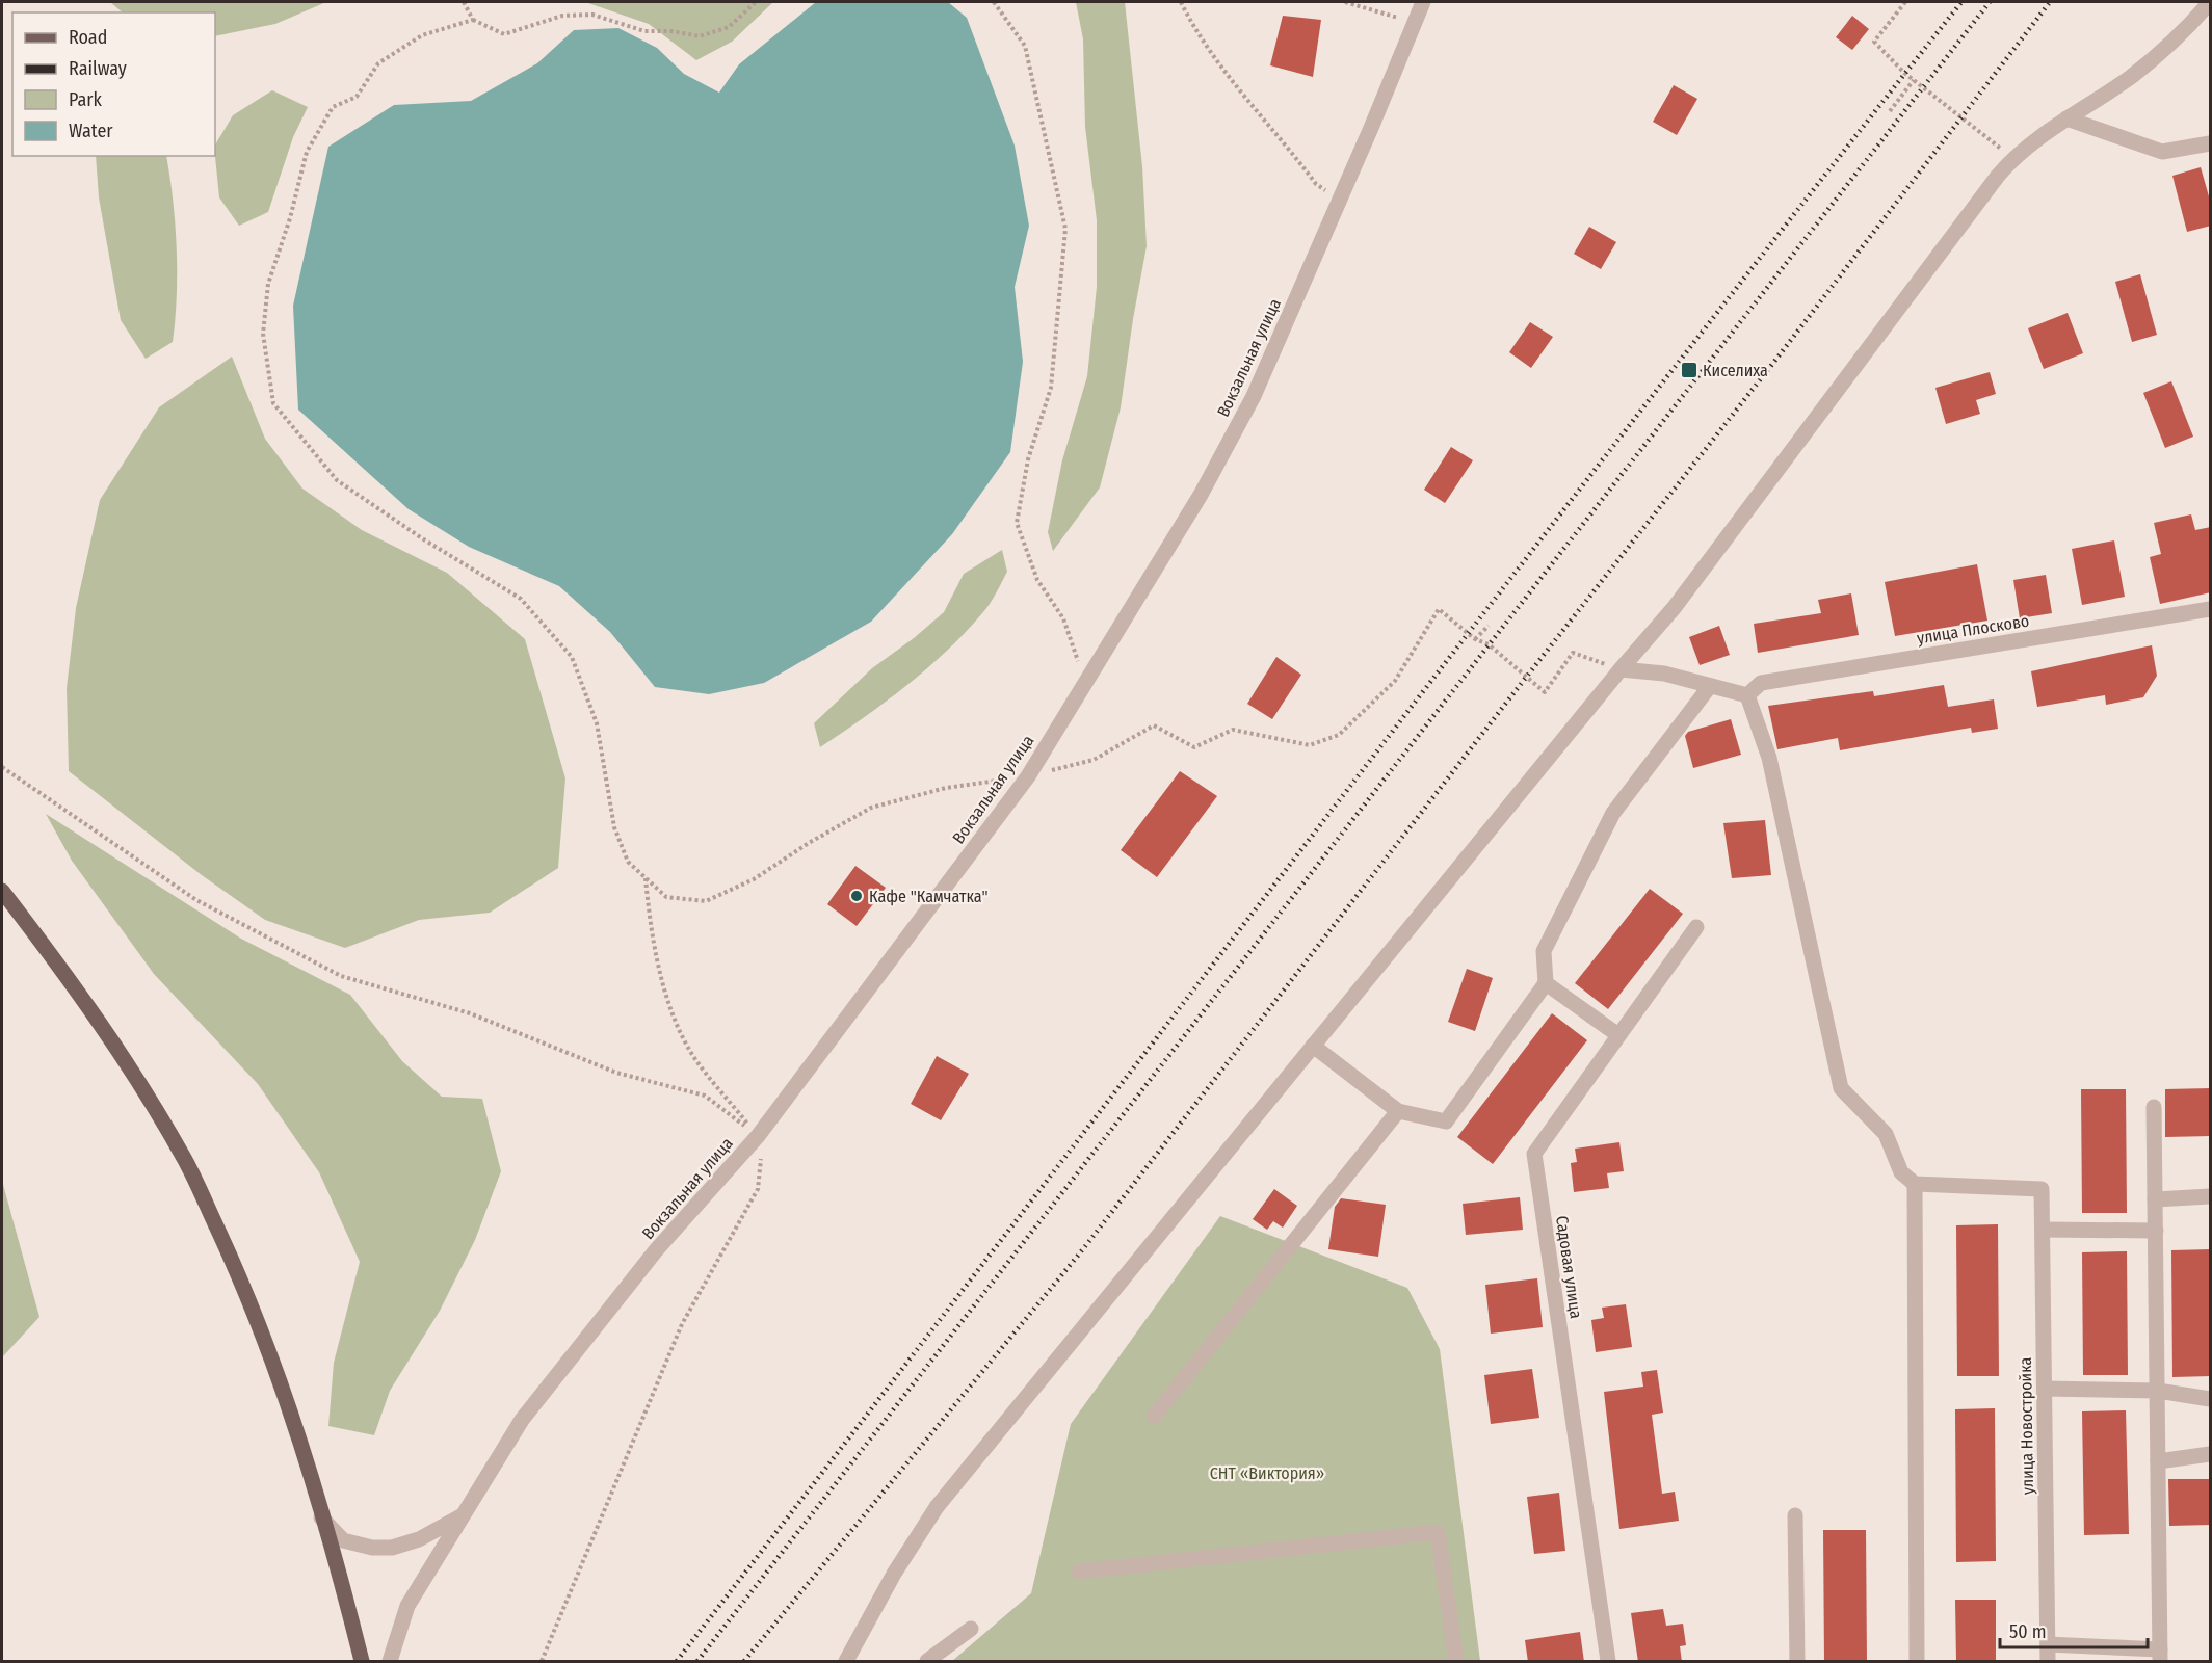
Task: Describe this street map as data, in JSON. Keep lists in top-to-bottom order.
{
  "streets": {
    "street": [
      "Вокзальная улица",
      "улица Плосково",
      "Садовая улица",
      "улица Новостройка"
    ]
  },
  "parks": ["СНТ «Виктория»"],
  "places": {
    "transit": ["Киселиха"],
    "other": ["Кафе \"Камчатка\""]
  },
  "legend": [
    "Road",
    "Railway",
    "Park",
    "Water"
  ],
  "scale_bar": "50 m"
}
